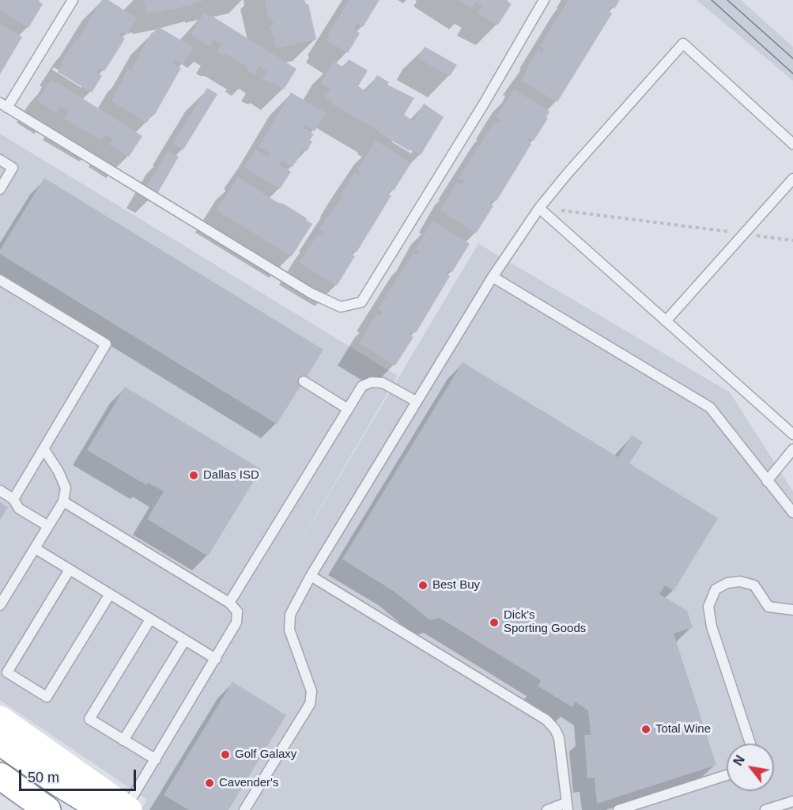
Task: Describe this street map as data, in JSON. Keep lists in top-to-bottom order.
{
  "places": [
    "Dallas ISD",
    "Best Buy",
    "Dick's Sporting Goods",
    "Total Wine",
    "Golf Galaxy",
    "Cavender's"
  ],
  "scale_bar": "50 m",
  "north": "top left"
}
